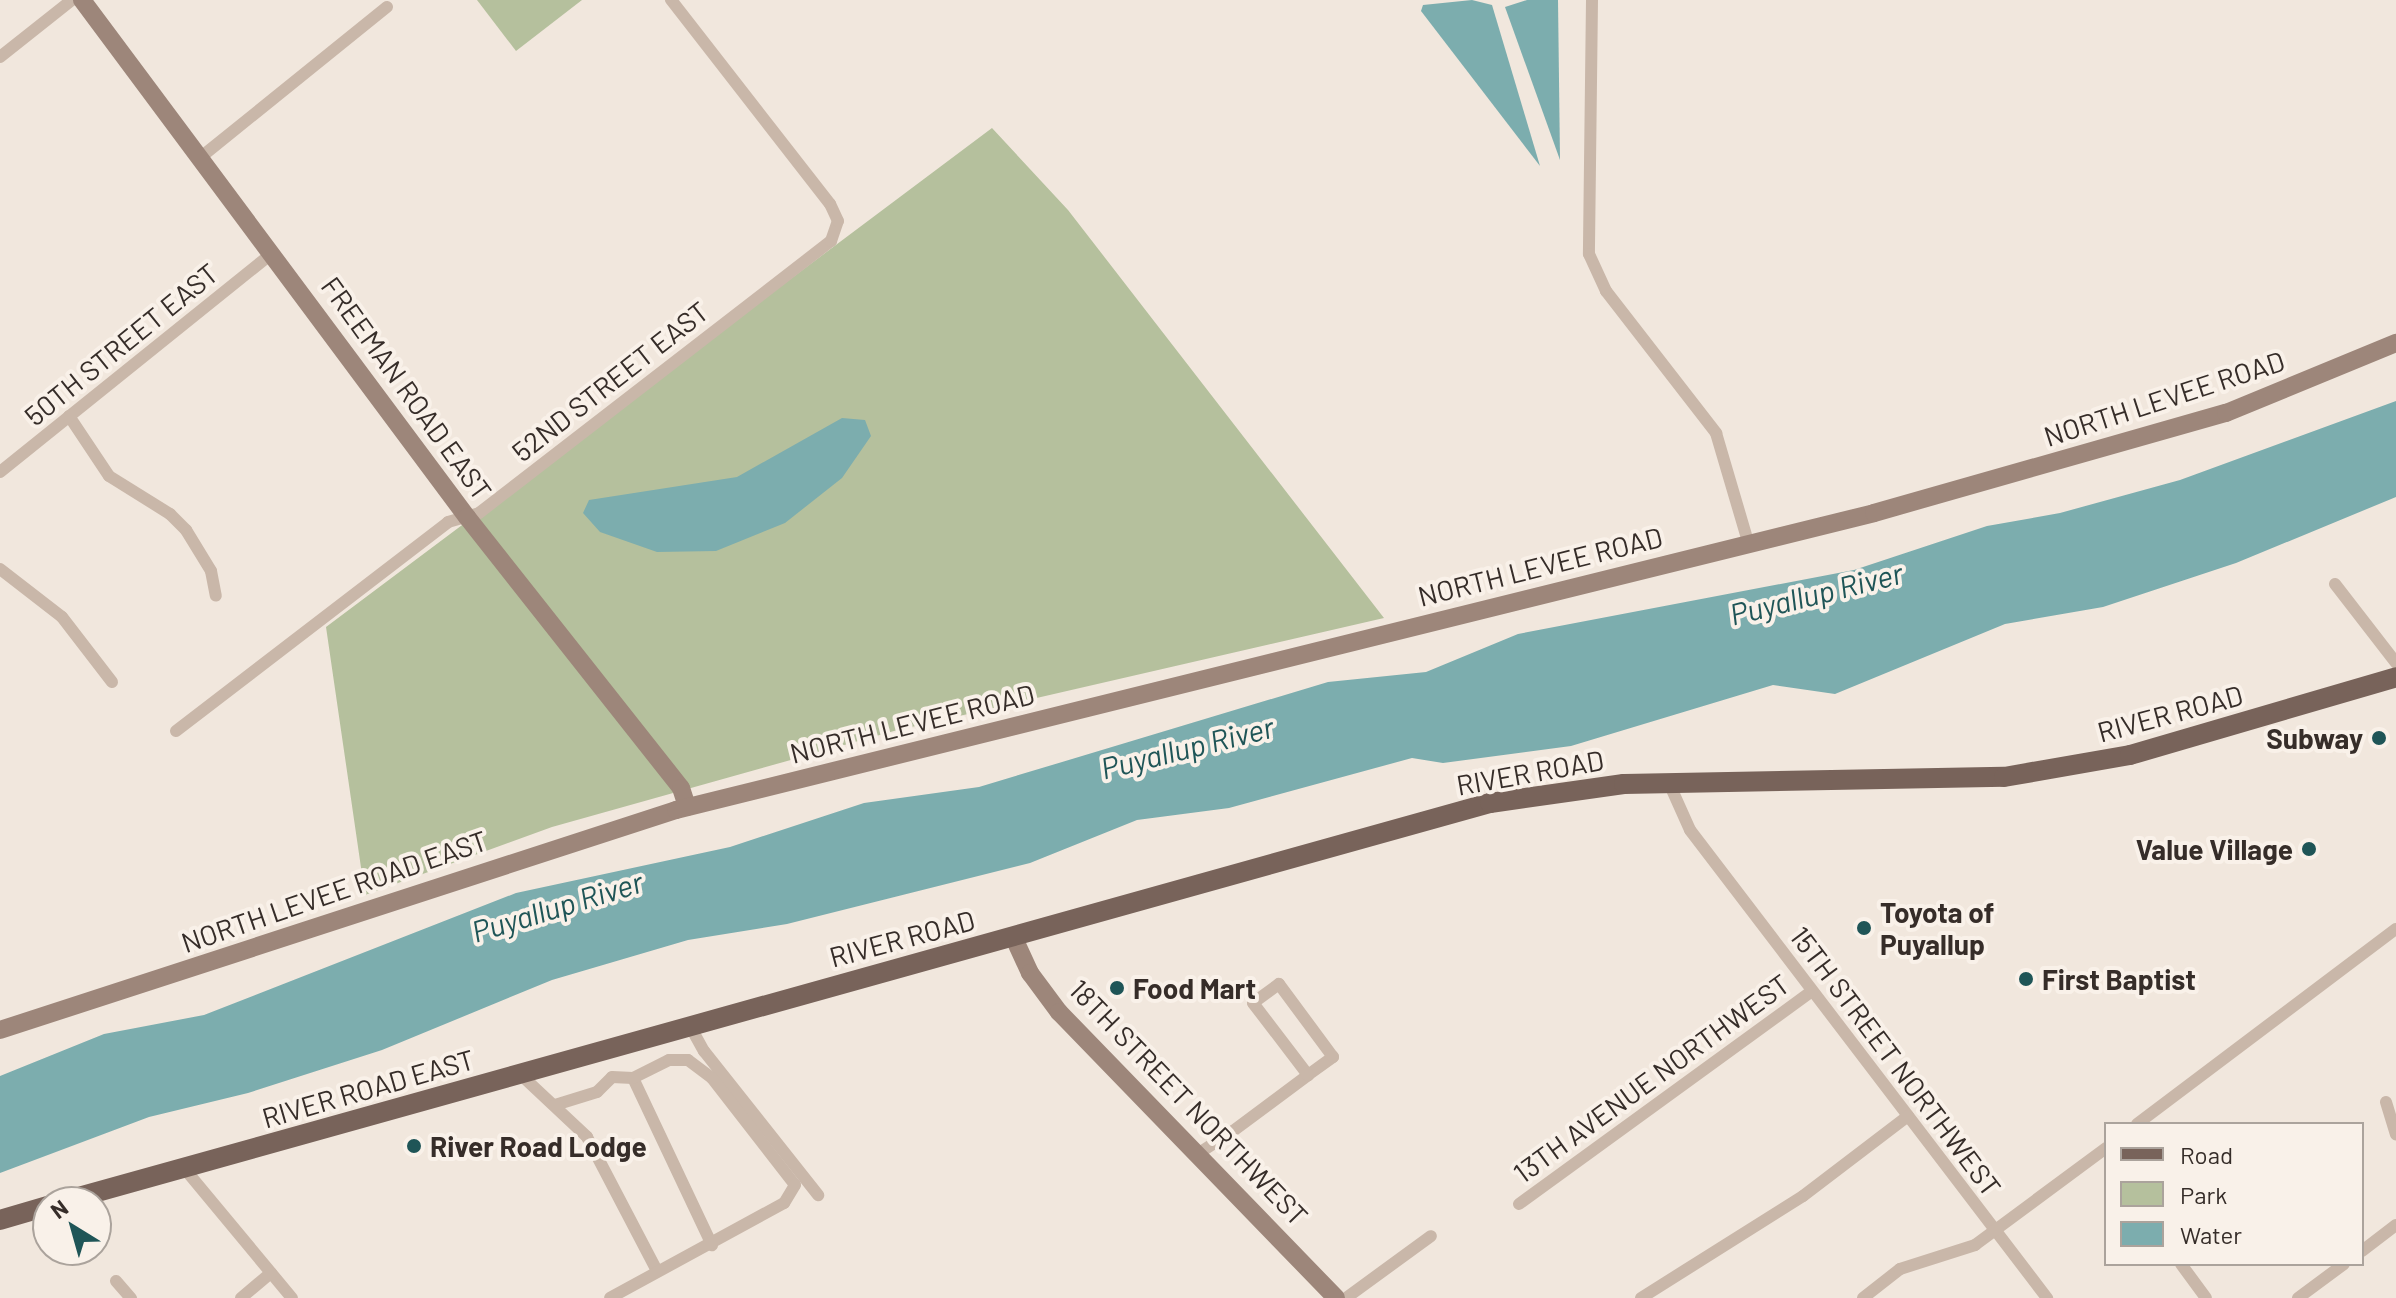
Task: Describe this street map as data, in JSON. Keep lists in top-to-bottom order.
{
  "streets": {
    "main road": ["RIVER ROAD", "RIVER ROAD EAST"],
    "street": [
      "50TH STREET EAST",
      "52ND STREET EAST",
      "FREEMAN ROAD EAST",
      "NORTH LEVEE ROAD",
      "NORTH LEVEE ROAD EAST",
      "15TH STREET NORTHWEST",
      "13TH AVENUE NORTHWEST",
      "18TH STREET NORTHWEST"
    ]
  },
  "crossings": [
    ["50TH STREET EAST", "FREEMAN ROAD EAST"],
    ["52ND STREET EAST", "FREEMAN ROAD EAST"],
    ["FREEMAN ROAD EAST", "NORTH LEVEE ROAD"],
    ["FREEMAN ROAD EAST", "NORTH LEVEE ROAD EAST"],
    ["NORTH LEVEE ROAD", "NORTH LEVEE ROAD EAST"],
    ["RIVER ROAD", "15TH STREET NORTHWEST"],
    ["RIVER ROAD", "RIVER ROAD EAST"],
    ["RIVER ROAD", "18TH STREET NORTHWEST"],
    ["15TH STREET NORTHWEST", "13TH AVENUE NORTHWEST"]
  ],
  "water": ["Puyallup River"],
  "places": [
    "Subway",
    "Value Village",
    "Toyota of Puyallup",
    "First Baptist",
    "Food Mart",
    "River Road Lodge"
  ],
  "legend": ["Road", "Park", "Water"],
  "north": "top left"
}
